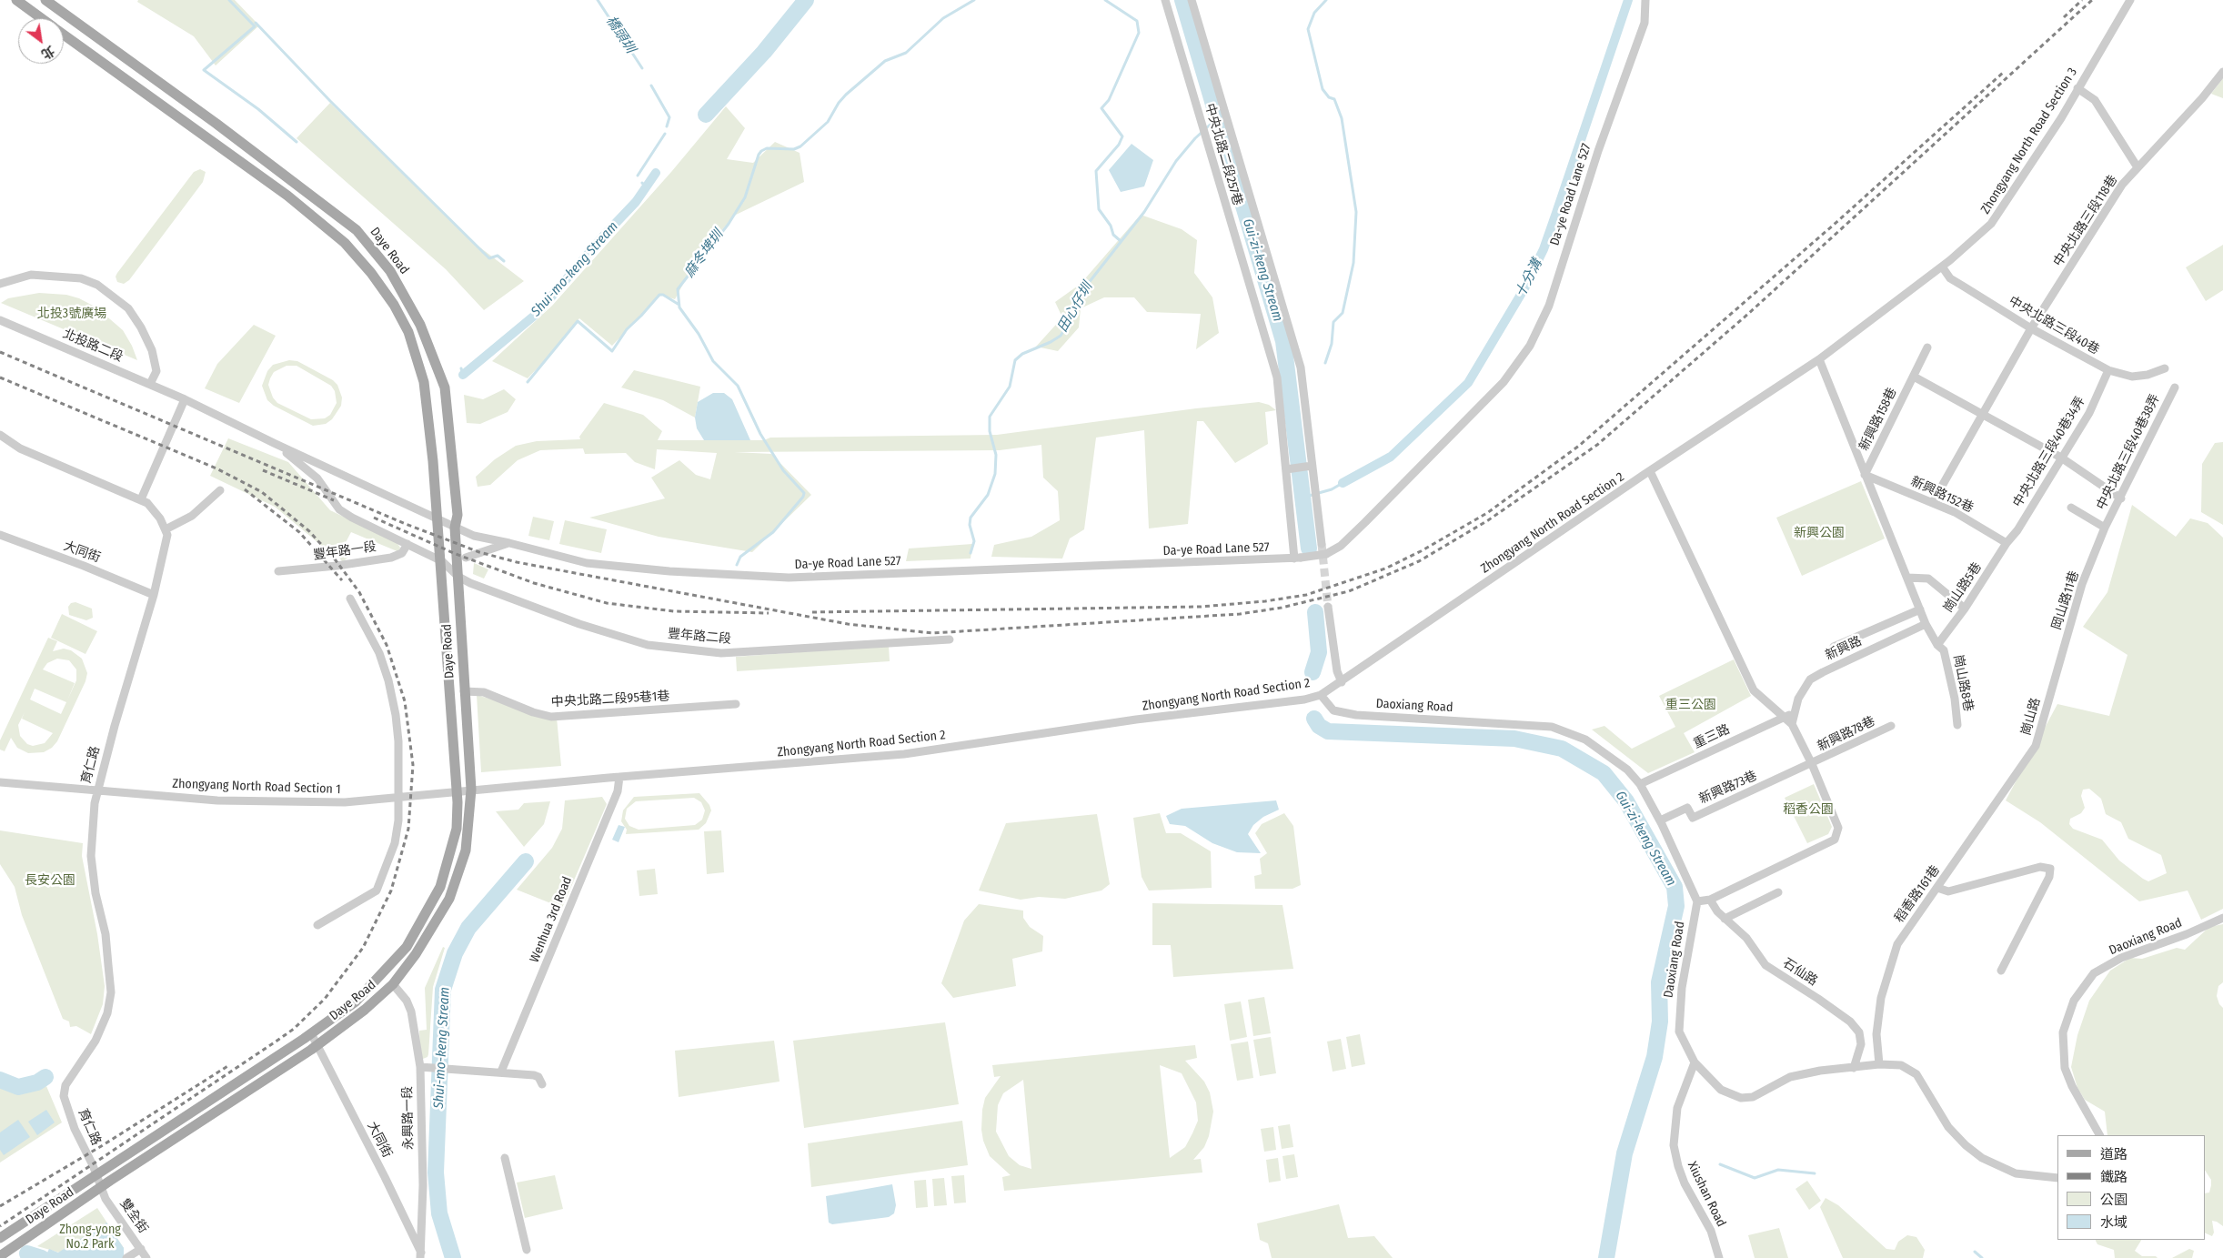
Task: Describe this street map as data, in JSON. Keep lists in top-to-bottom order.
{
  "streets": {
    "main road": ["Daye Road"],
    "street": [
      "Zhongyang North Road Section 3",
      "中央北路二段257巷",
      "Da-ye Road Lane 527",
      "中央北路三段118巷",
      "中央北路三段40巷",
      "北投路二段",
      "新興路158巷",
      "中央北路三段40巷34弄",
      "中央北路三段40巷38弄",
      "新興路152巷",
      "Zhongyang North Road Section 2",
      "豐年路一段",
      "大同街",
      "崗山路5巷",
      "岡山路11巷",
      "豐年路二段",
      "新興路",
      "崗山路8巷",
      "中央北路二段95巷1巷",
      "Daoxiang Road",
      "崗山路",
      "新興路78巷",
      "重三路",
      "育仁路",
      "Zhongyang North Road Section 1",
      "新興路73巷",
      "稻香路161巷",
      "Wenhua 3rd Road",
      "石仙路",
      "永興路一段",
      "Xiushan Road",
      "雙全街"
    ]
  },
  "crossings": [
    ["Zhongyang North Road Section 3", "中央北路三段40巷"],
    ["Zhongyang North Road Section 3", "Zhongyang North Road Section 2"],
    ["中央北路二段257巷", "Da-ye Road Lane 527"],
    ["Da-ye Road Lane 527", "Daye Road"],
    ["Da-ye Road Lane 527", "北投路二段"],
    ["中央北路三段118巷", "中央北路三段40巷"],
    ["Daye Road", "大同街"],
    ["Daye Road", "豐年路二段"],
    ["Daye Road", "中央北路二段95巷1巷"],
    ["Daye Road", "育仁路"],
    ["Daye Road", "Zhongyang North Road Section 1"],
    ["Daye Road", "永興路一段"],
    ["Daye Road", "雙全街"],
    ["中央北路三段40巷", "中央北路三段40巷34弄"],
    ["新興路158巷", "新興路152巷"],
    ["中央北路三段40巷34弄", "新興路152巷"],
    ["中央北路三段40巷34弄", "崗山路5巷"],
    ["中央北路三段40巷38弄", "岡山路11巷"],
    ["新興路152巷", "崗山路5巷"],
    ["Zhongyang North Road Section 2", "Daoxiang Road"],
    ["Zhongyang North Road Section 2", "Wenhua 3rd Road"],
    ["大同街", "育仁路"],
    ["大同街", "永興路一段"],
    ["崗山路5巷", "崗山路8巷"],
    ["岡山路11巷", "崗山路"],
    ["新興路", "崗山路8巷"],
    ["新興路", "Daoxiang Road"],
    ["新興路", "新興路78巷"],
    ["新興路", "重三路"],
    ["新興路", "新興路73巷"],
    ["新興路", "石仙路"],
    ["Daoxiang Road", "重三路"],
    ["Daoxiang Road", "新興路73巷"],
    ["Daoxiang Road", "稻香路161巷"],
    ["Daoxiang Road", "石仙路"],
    ["Daoxiang Road", "Xiushan Road"],
    ["崗山路", "稻香路161巷"],
    ["新興路78巷", "新興路73巷"],
    ["育仁路", "Zhongyang North Road Section 1"],
    ["育仁路", "雙全街"]
  ],
  "water": [
    "橋頭圳",
    "麻冬埤圳",
    "Shui-mo-keng Stream",
    "Gui-zi-keng Stream",
    "十分溝",
    "田心仔圳"
  ],
  "parks": [
    "北投3號廣場",
    "新興公園",
    "重三公園",
    "稻香公園",
    "長安公園",
    "Zhong-yong No.2 Park"
  ],
  "legend": [
    "道路",
    "鐵路",
    "公園",
    "水域"
  ],
  "north": "bottom right"
}
